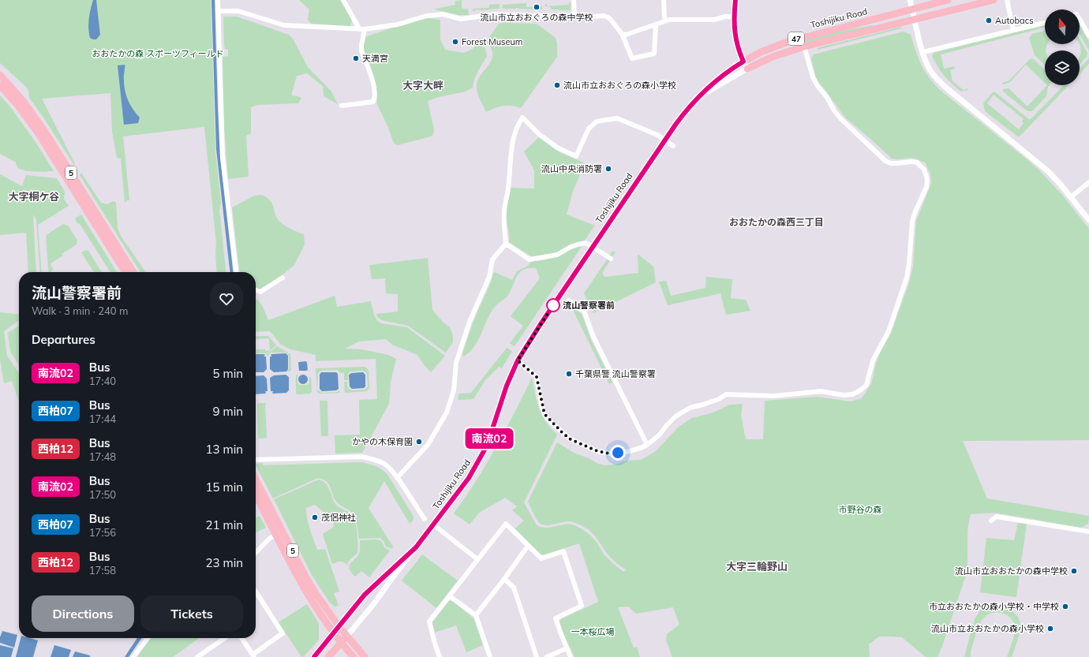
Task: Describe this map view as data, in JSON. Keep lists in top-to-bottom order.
{
  "streets": {
    "main road": ["Toshijiku Road", "47", "5"]
  },
  "crossings": [
    ["Toshijiku Road", "5"]
  ],
  "districts": [
    "大字大畔",
    "大字桐ケ谷",
    "おおたかの森西三丁目",
    "大字三輪野山"
  ],
  "parks": ["おおたかの森 スポーツフィールド", "市野谷の森", "一本桜広場"],
  "places": [
    "流山市立おおぐろの森中学校",
    "Autobacs",
    "Forest Museum",
    "天満宮",
    "流山市立おおぐろの森小学校",
    "流山中央消防署",
    "流山警察署前",
    "千葉県警 流山警察署",
    "かやの木保育園",
    "茂侶神社",
    "流山市立おおたかの森中学校",
    "市立おおたかの森小学校・中学校",
    "流山市立おおたかの森小学校"
  ],
  "lines": ["bus line 南流02"],
  "north": "top",
  "page": {
    "on_map": "南流02",
    "heading": [
      ["流山警察署前", "Walk · 3 min · 240 m"],
      "Departures"
    ],
    "list": [
      {
        "mark": "南流02",
        "name": "Bus",
        "note": "17:40",
        "value": "5 min"
      },
      {
        "mark": "西柏07",
        "name": "Bus",
        "note": "17:44",
        "value": "9 min"
      },
      {
        "mark": "西柏12",
        "name": "Bus",
        "note": "17:48",
        "value": "13 min"
      },
      {
        "mark": "南流02",
        "name": "Bus",
        "note": "17:50",
        "value": "15 min"
      },
      {
        "mark": "西柏07",
        "name": "Bus",
        "note": "17:56",
        "value": "21 min"
      },
      {
        "mark": "西柏12",
        "name": "Bus",
        "note": "17:58",
        "value": "23 min"
      }
    ],
    "buttons": ["Directions", "Tickets"]
  }
}
